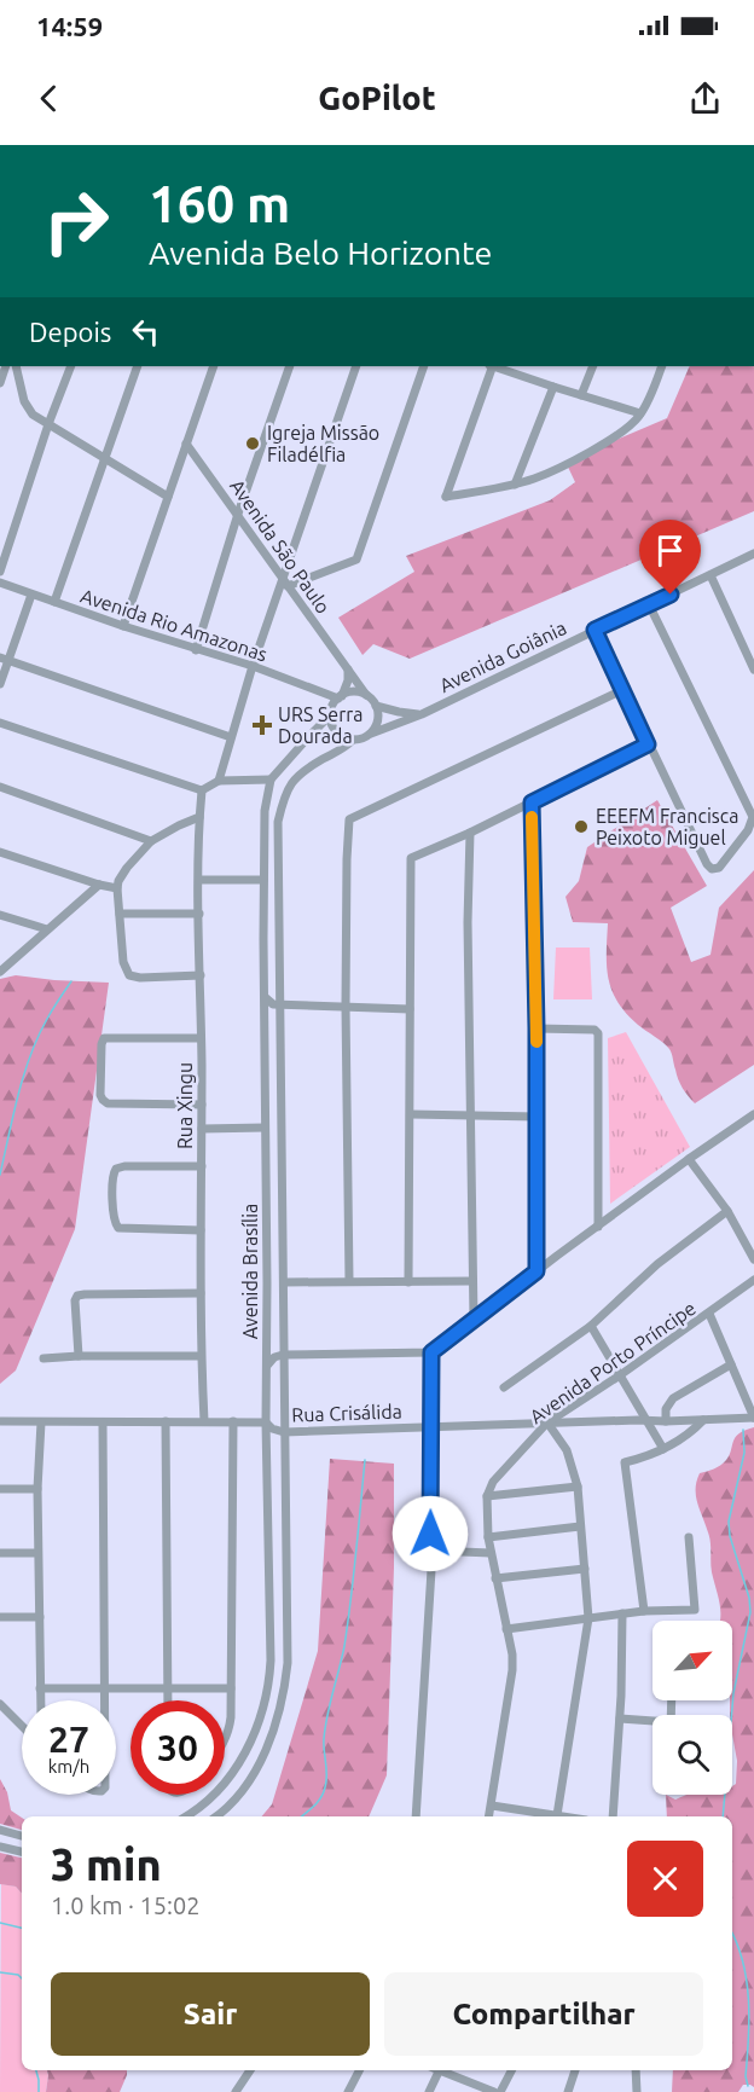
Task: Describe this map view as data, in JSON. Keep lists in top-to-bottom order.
{
  "streets": {
    "street": [
      "Avenida São Paulo",
      "Avenida Rio Amazonas",
      "Avenida Goiânia",
      "Rua Xingu",
      "Avenida Brasília",
      "Avenida Porto Príncipe",
      "Rua Crisálida"
    ]
  },
  "crossings": [
    ["Avenida São Paulo", "Avenida Rio Amazonas"],
    ["Avenida São Paulo", "Avenida Goiânia"],
    ["Avenida São Paulo", "Avenida Brasília"],
    ["Avenida Rio Amazonas", "Avenida Goiânia"],
    ["Avenida Rio Amazonas", "Avenida Brasília"],
    ["Avenida Goiânia", "Avenida Brasília"],
    ["Avenida Brasília", "Rua Crisálida"],
    ["Avenida Porto Príncipe", "Rua Crisálida"]
  ],
  "places": {
    "other": ["Igreja Missão Filadélfia", "EEEFM Francisca Peixoto Miguel"],
    "health": ["URS Serra Dourada"]
  },
  "north": "top right",
  "page": {
    "status": "14:59",
    "header": "GoPilot",
    "turn": ["160 m", "Avenida Belo Horizonte"],
    "then": "Depois",
    "speed": "27 km/h",
    "limit": "30",
    "heading": ["3 min", "1.0 km · 15:02"],
    "buttons": ["Sair", "Compartilhar"]
  }
}
